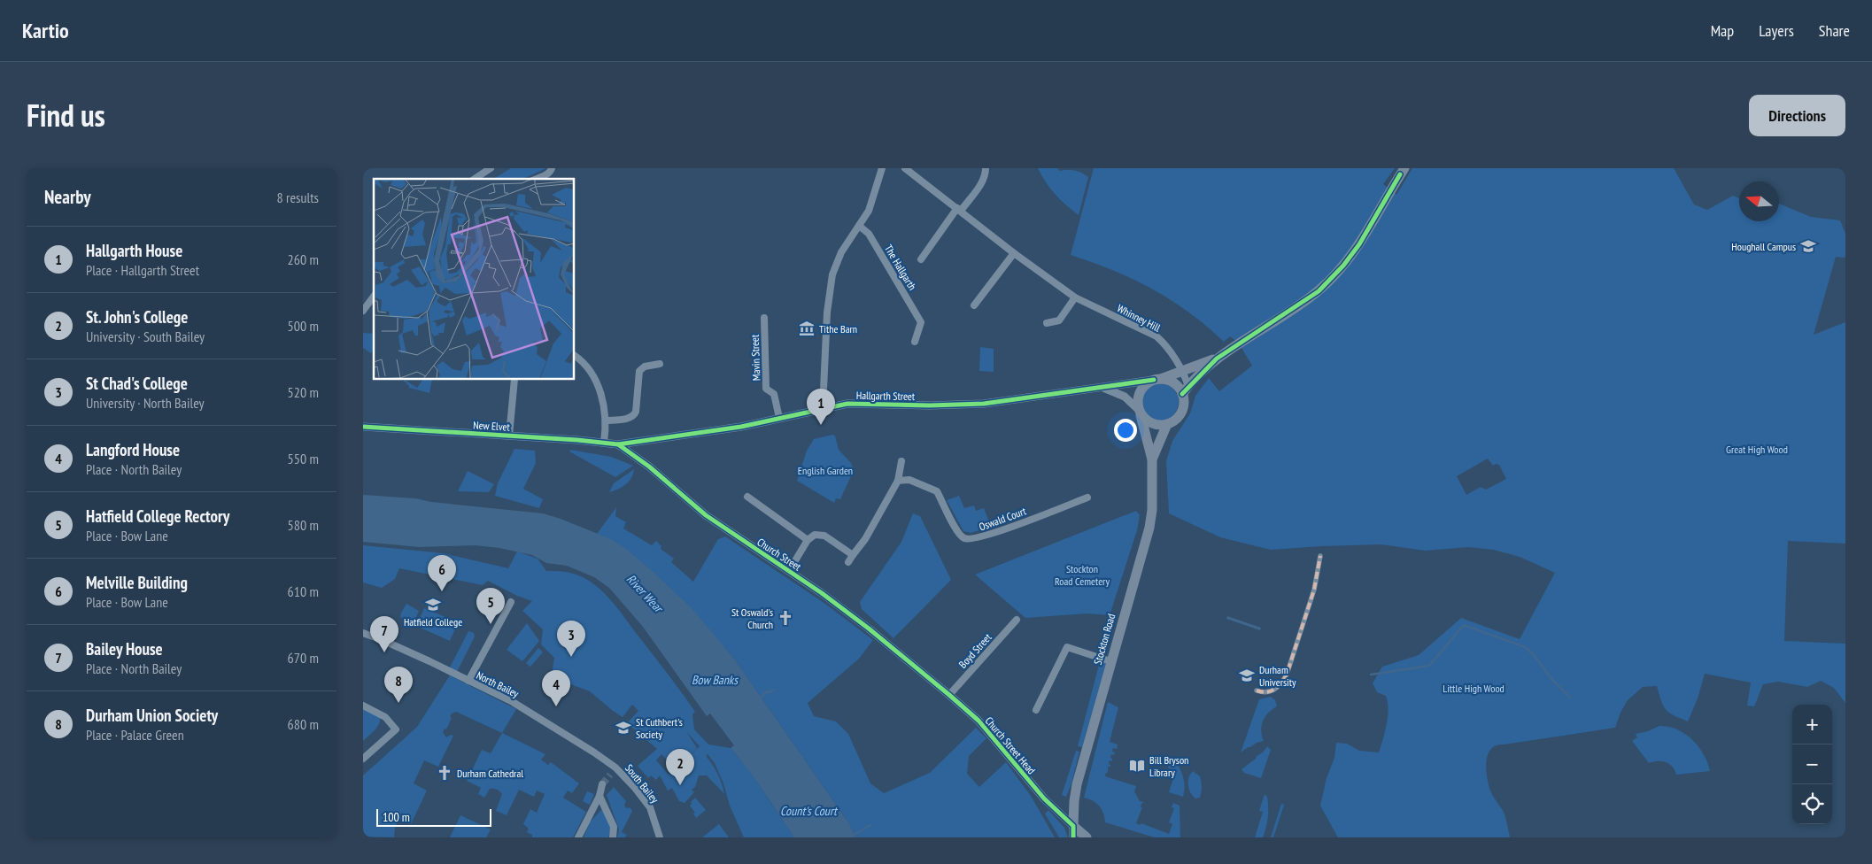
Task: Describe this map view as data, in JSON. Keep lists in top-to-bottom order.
{
  "streets": {
    "main road": ["Stockton Road"],
    "street": [
      "The Hallgarth",
      "Whinney Hill",
      "Mavin Street",
      "Hallgarth Street",
      "New Elvet",
      "Oswald Court",
      "Church Street",
      "Boyd Street",
      "North Bailey",
      "Church Street Head",
      "South Bailey"
    ]
  },
  "crossings": [
    ["Whinney Hill", "Hallgarth Street"],
    ["Whinney Hill", "Stockton Road"],
    ["Mavin Street", "Hallgarth Street"],
    ["Hallgarth Street", "New Elvet"],
    ["Hallgarth Street", "Church Street"],
    ["Hallgarth Street", "Stockton Road"],
    ["New Elvet", "Church Street"],
    ["Church Street", "Church Street Head"],
    ["Stockton Road", "Church Street Head"],
    ["Boyd Street", "Church Street Head"],
    ["North Bailey", "South Bailey"]
  ],
  "water": ["River Wear", "Bow Banks", "Count's Court"],
  "parks": [
    "Great High Wood",
    "English Garden",
    "Stockton Road Cemetery",
    "Little High Wood"
  ],
  "places": {
    "school or university": [
      "Houghall Campus",
      "Hatfield College",
      "Durham University",
      "St Cuthbert's Society"
    ],
    "museum": ["Tithe Barn"],
    "church": ["St Oswald's Church", "Durham Cathedral"],
    "library": ["Bill Bryson Library"]
  },
  "scale_bar": "100 m",
  "north": "left",
  "page": {
    "header": "Kartio",
    "nav": ["Map", "Layers", "Share"],
    "title": "Find us",
    "buttons": "Directions",
    "heading": ["Nearby", "8 results"],
    "list": [
      {
        "mark": "1",
        "name": "Hallgarth House",
        "note": "Place · Hallgarth Street",
        "value": "260 m"
      },
      {
        "mark": "2",
        "name": "St. John's College",
        "note": "University · South Bailey",
        "value": "500 m"
      },
      {
        "mark": "3",
        "name": "St Chad's College",
        "note": "University · North Bailey",
        "value": "520 m"
      },
      {
        "mark": "4",
        "name": "Langford House",
        "note": "Place · North Bailey",
        "value": "550 m"
      },
      {
        "mark": "5",
        "name": "Hatfield College Rectory",
        "note": "Place · Bow Lane",
        "value": "580 m"
      },
      {
        "mark": "6",
        "name": "Melville Building",
        "note": "Place · Bow Lane",
        "value": "610 m"
      },
      {
        "mark": "7",
        "name": "Bailey House",
        "note": "Place · North Bailey",
        "value": "670 m"
      },
      {
        "mark": "8",
        "name": "Durham Union Society",
        "note": "Place · Palace Green",
        "value": "680 m"
      }
    ],
    "pins": [
      "1",
      "6",
      "5",
      "7",
      "3",
      "8",
      "4",
      "2"
    ],
    "map_buttons": ["+", "−"],
    "scale": "100 m"
  }
}
